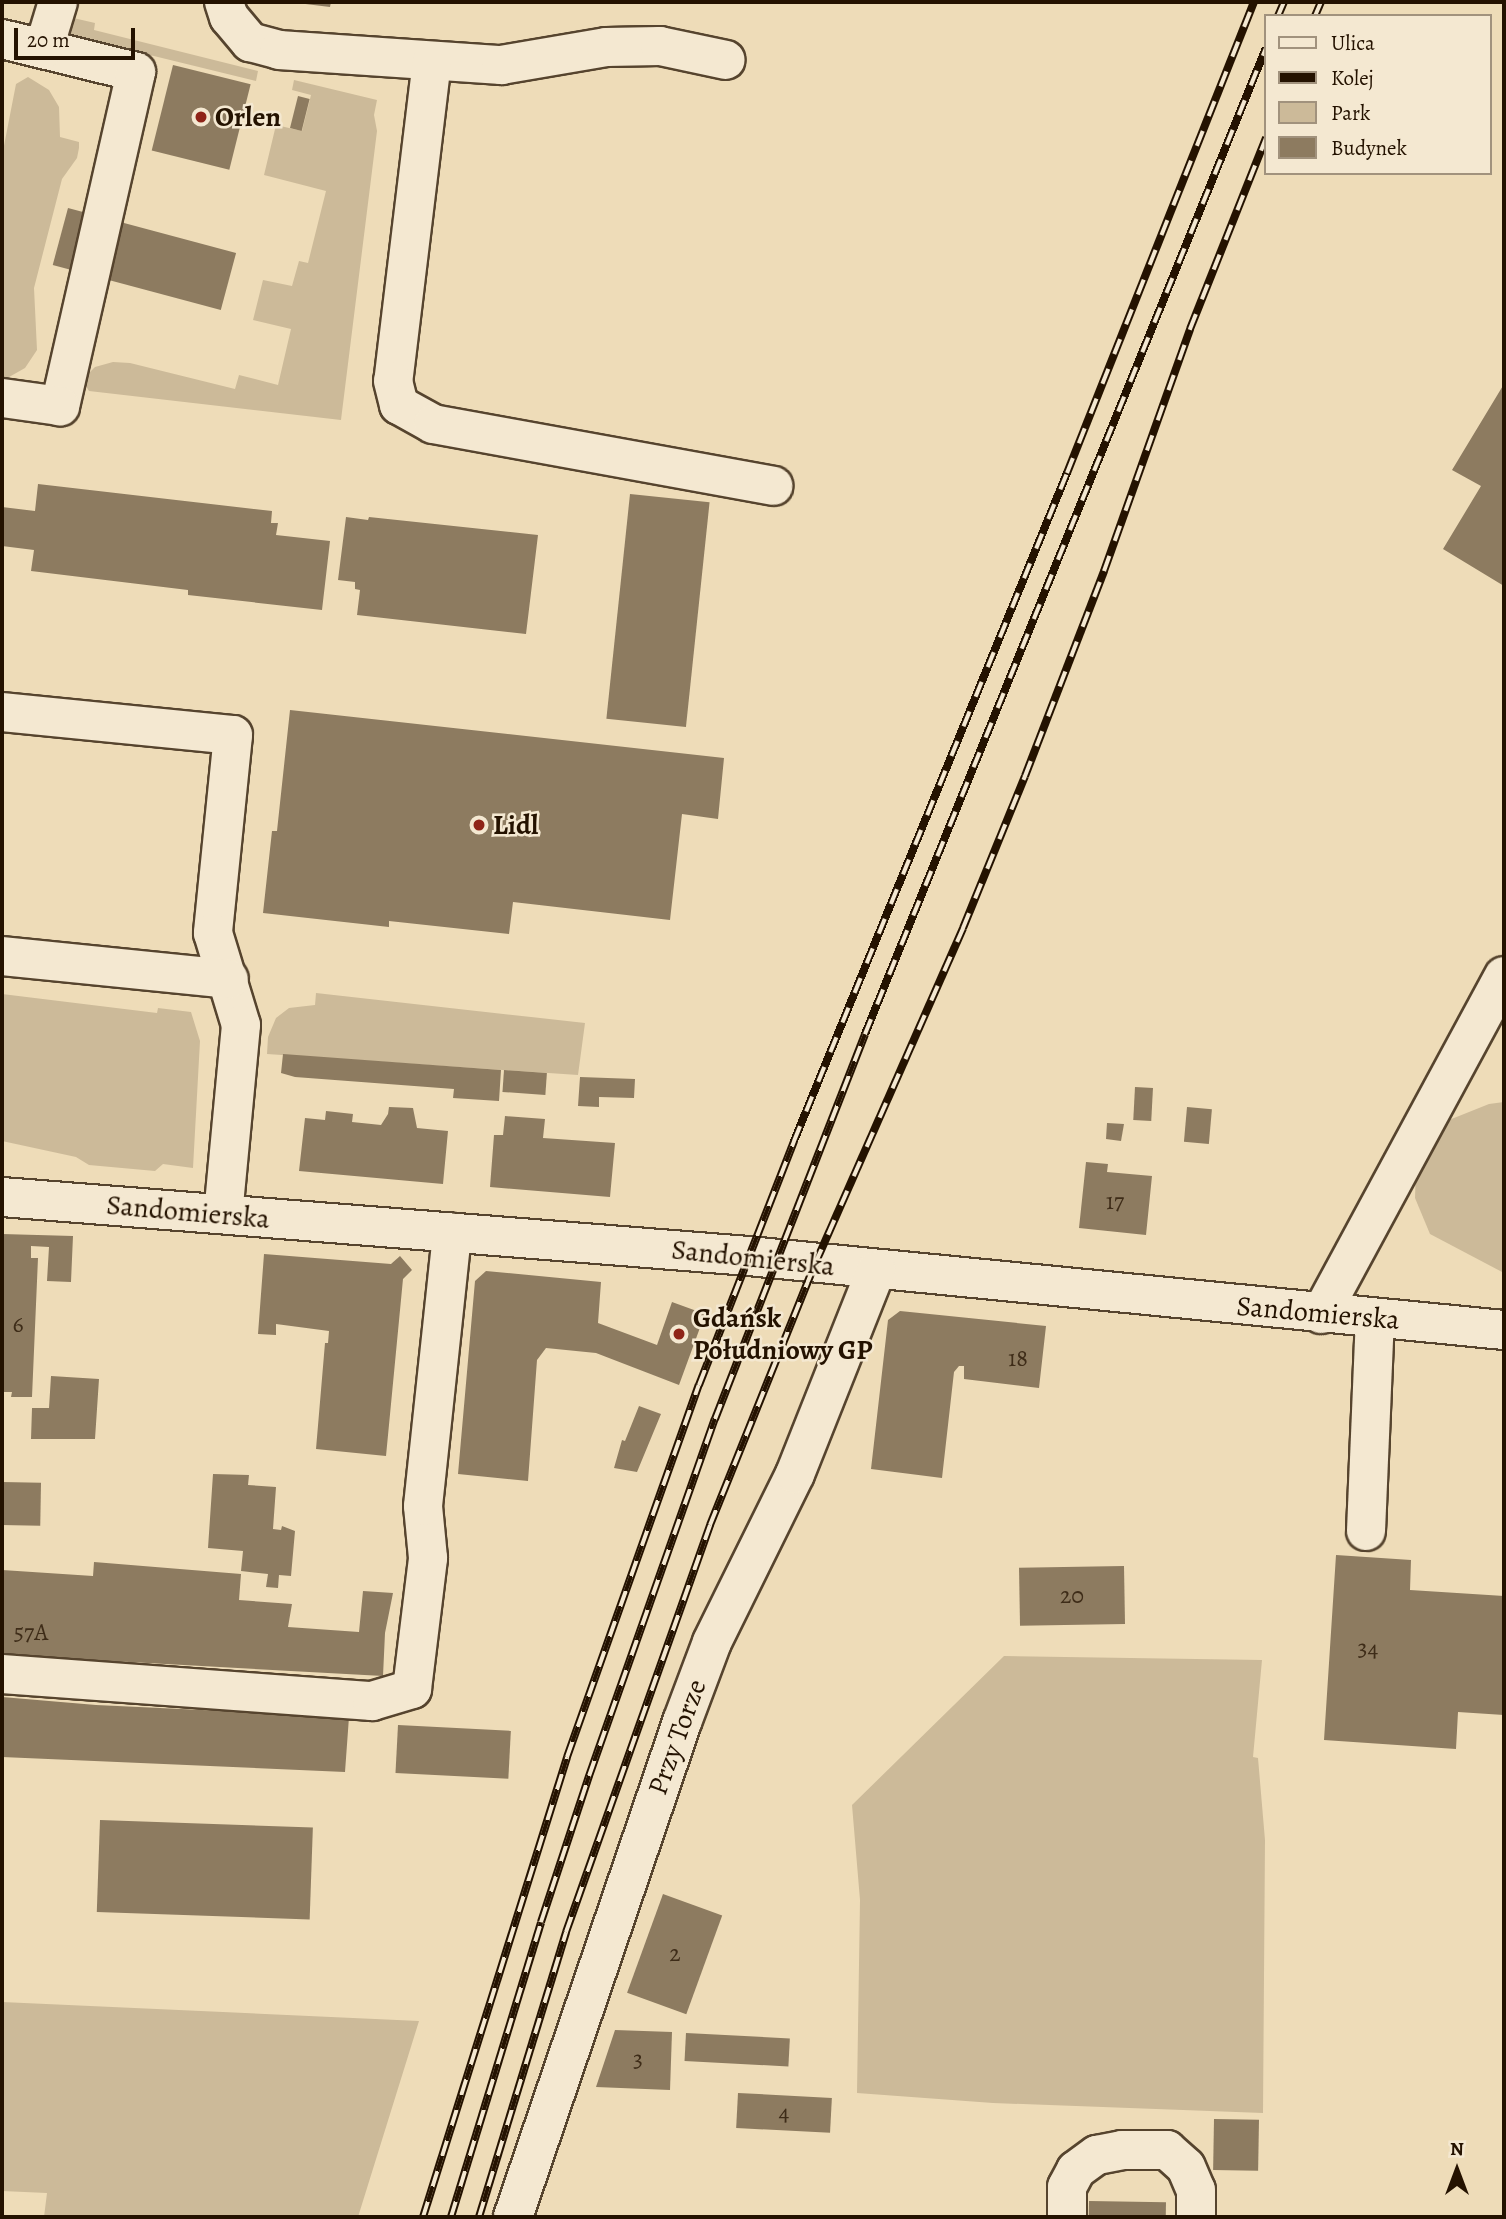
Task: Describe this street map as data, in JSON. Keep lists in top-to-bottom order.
{
  "streets": {
    "street": ["Sandomierska", "Przy Torze"]
  },
  "crossings": [
    ["Sandomierska", "Przy Torze"]
  ],
  "places": ["Orlen", "Lidl", "Gdańsk Południowy GP"],
  "house_numbers": [
    "17",
    "6",
    "18",
    "20",
    "57A",
    "34",
    "2",
    "3",
    "4"
  ],
  "legend": [
    "Ulica",
    "Kolej",
    "Park",
    "Budynek"
  ],
  "scale_bar": "20 m",
  "north": "top"
}
